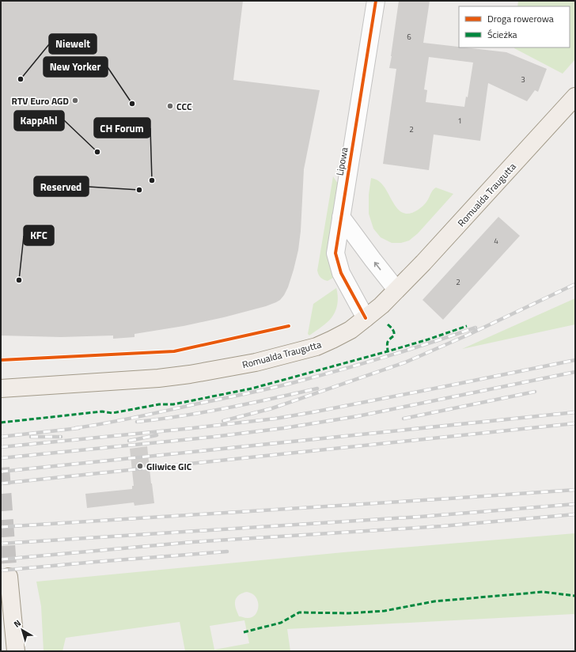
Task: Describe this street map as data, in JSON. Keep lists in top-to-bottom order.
{
  "streets": {
    "main road": ["Romualda Traugutta"],
    "street": ["Lipowa"]
  },
  "crossings": [
    ["Lipowa", "Romualda Traugutta"]
  ],
  "places": [
    "Niewelt",
    "RTV Euro AGD",
    "New Yorker",
    "CCC",
    "KappAhl",
    "CH Forum",
    "Reserved",
    "KFC",
    "Gliwice GlC"
  ],
  "house_numbers": [
    "6",
    "3",
    "1",
    "2",
    "4",
    "2"
  ],
  "legend": ["Droga rowerowa", "Ścieżka"],
  "north": "top left"
}
